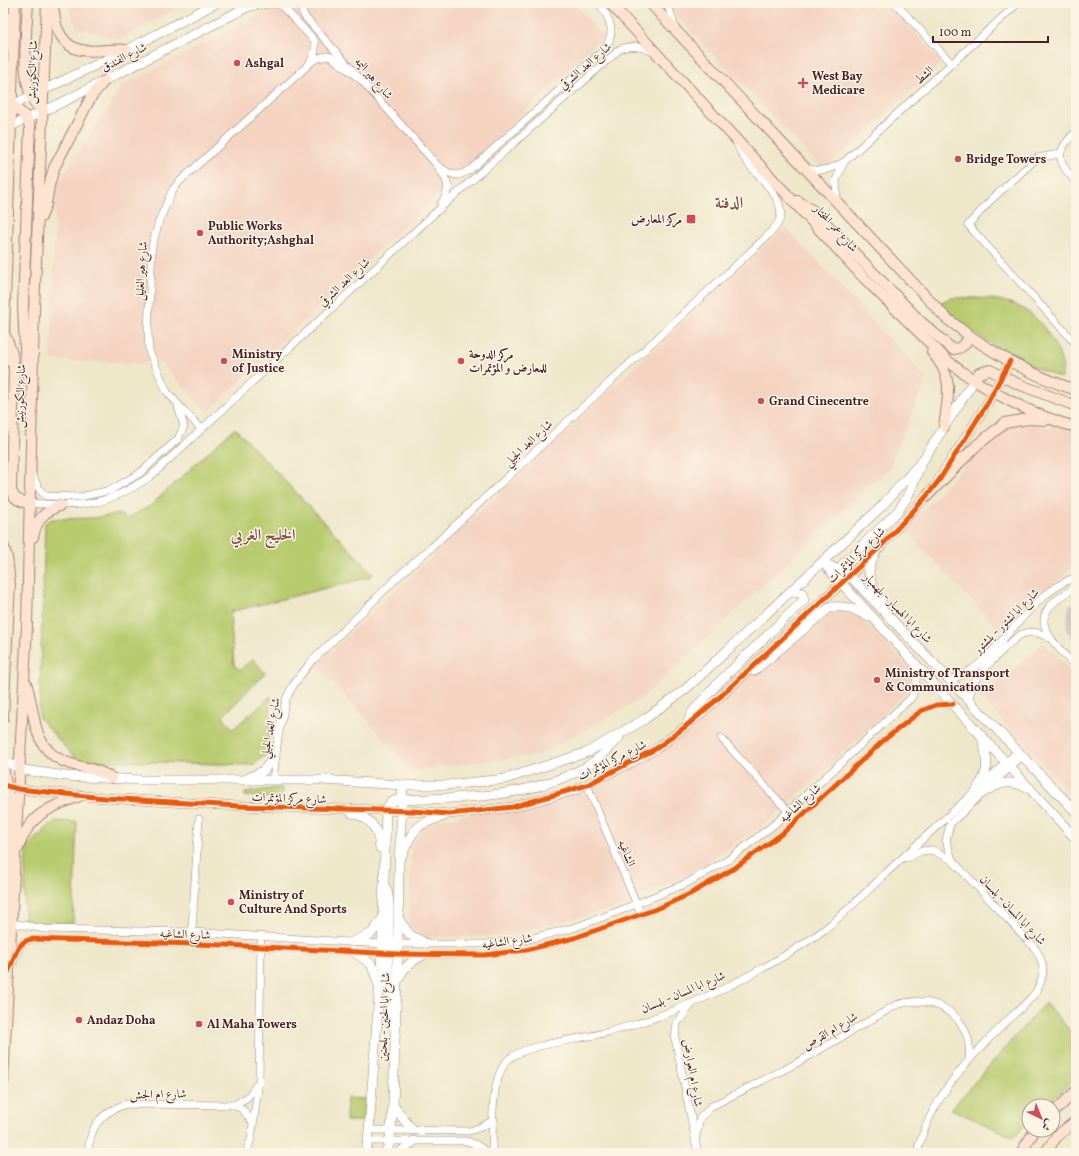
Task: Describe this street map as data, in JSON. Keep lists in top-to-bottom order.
{
  "streets": {
    "main road": ["شارع الكورنيش", "شارع عمر المختار"],
    "street": [
      "شارع الفندق",
      "شارع العد الشرقي",
      "الشط",
      "شارع هير اليمه",
      "شارع هير الغليل",
      "شارع العد الجبلي",
      "شارع مركز المؤتمرات",
      "شارع ابا الهمبار - بلهمبار",
      "شارع ابا لشتور - بلشتور",
      "شارع الشاغيه",
      "الشاغيه",
      "شارع ابا المسان - بلمسان",
      "شارع ابا الحنين - بلحنين",
      "شارع ام القرص",
      "شارع ام العوارض",
      "شارع ام الجش"
    ]
  },
  "crossings": [
    ["شارع الفندق", "شارع الكورنيش"],
    ["شارع الفندق", "شارع هير الغليل"],
    ["شارع العد الشرقي", "شارع الكورنيش"],
    ["شارع العد الشرقي", "شارع هير اليمه"],
    ["شارع العد الشرقي", "شارع عمر المختار"],
    ["شارع العد الشرقي", "شارع هير الغليل"],
    ["شارع الكورنيش", "شارع مركز المؤتمرات"],
    ["شارع الكورنيش", "شارع الشاغيه"],
    ["الشط", "شارع عمر المختار"],
    ["شارع هير اليمه", "شارع هير الغليل"],
    ["شارع عمر المختار", "شارع العد الجبلي"],
    ["شارع عمر المختار", "شارع مركز المؤتمرات"],
    ["شارع العد الجبلي", "شارع مركز المؤتمرات"],
    ["شارع مركز المؤتمرات", "شارع ابا الهمبار - بلهمبار"],
    ["شارع مركز المؤتمرات", "الشاغيه"],
    ["شارع مركز المؤتمرات", "شارع ابا الحنين - بلحنين"],
    ["شارع ابا الهمبار - بلهمبار", "شارع ابا لشتور - بلشتور"],
    ["شارع ابا الهمبار - بلهمبار", "شارع الشاغيه"],
    ["شارع ابا الهمبار - بلهمبار", "شارع ابا المسان - بلمسان"],
    ["شارع الشاغيه", "الشاغيه"],
    ["شارع الشاغيه", "شارع ابا الحنين - بلحنين"],
    ["شارع ابا المسان - بلمسان", "شارع ام القرص"],
    ["شارع ابا المسان - بلمسان", "شارع ام العوارض"],
    ["شارع ام القرص", "شارع ام العوارض"]
  ],
  "districts": ["الدفنة", "الخليج الغربي"],
  "places": {
    "other": [
      "Ashgal",
      "Bridge Towers",
      "Public Works Authority;Ashghal",
      "Ministry of Justice",
      "مركز الدوحة للمعارض و المؤتمرات",
      "Grand Cinecentre",
      "Ministry of Transport & Communications",
      "Ministry of Culture And Sports",
      "Andaz Doha",
      "Al Maha Towers"
    ],
    "health": ["West Bay Medicare"],
    "transit": ["مركز المعارض"]
  },
  "scale_bar": "100 m",
  "north": "bottom right"
}
